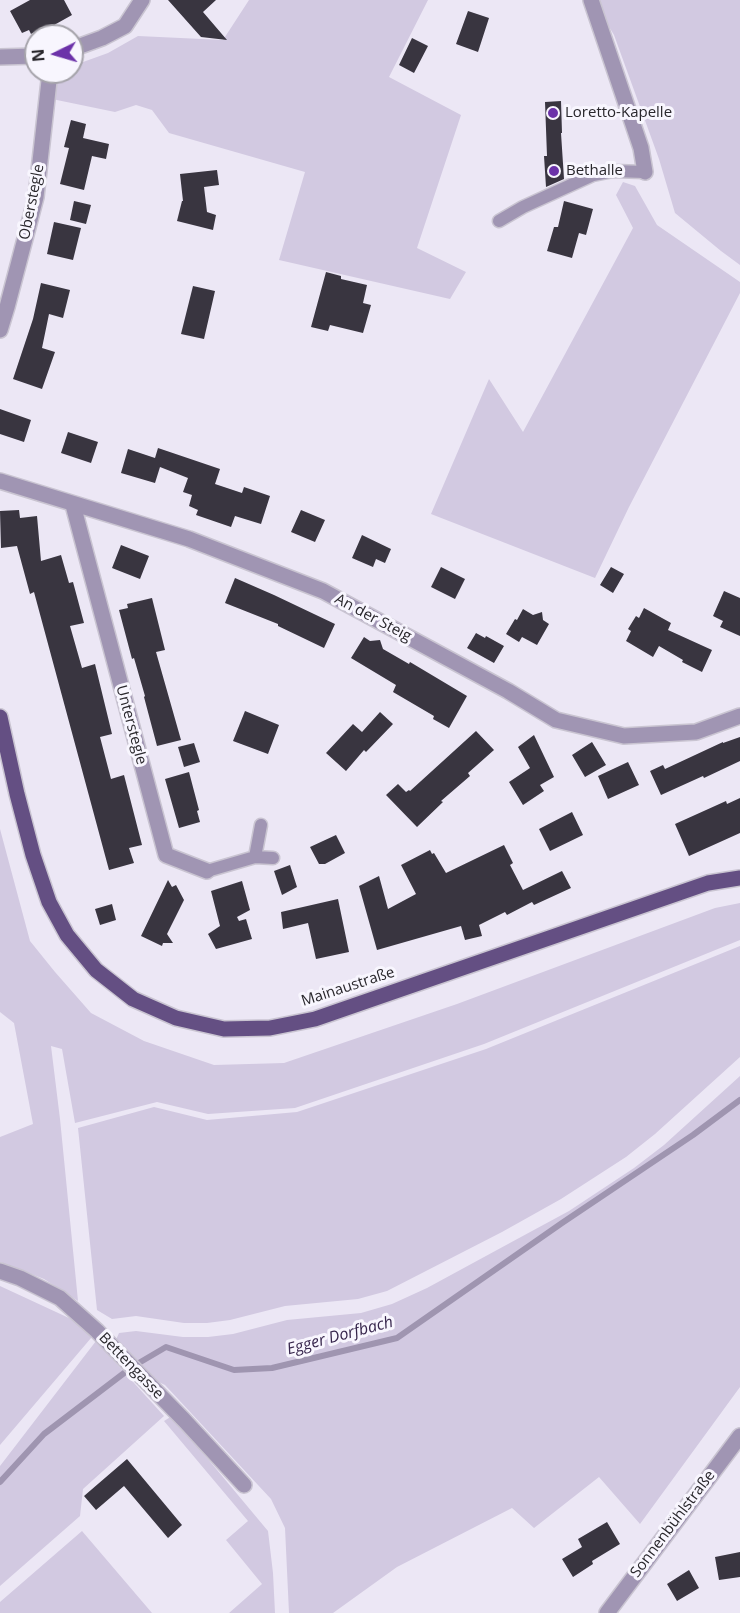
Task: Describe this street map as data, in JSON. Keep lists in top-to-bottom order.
{
  "streets": {
    "main road": ["Mainaustraße"],
    "street": [
      "Oberstegle",
      "An der Steig",
      "Unterstegle",
      "Bettengasse",
      "Sonnenbühlstraße"
    ]
  },
  "crossings": [
    ["An der Steig", "Unterstegle"]
  ],
  "water": ["Egger Dorfbach"],
  "places": ["Loretto-Kapelle", "Bethalle"],
  "north": "left"
}
